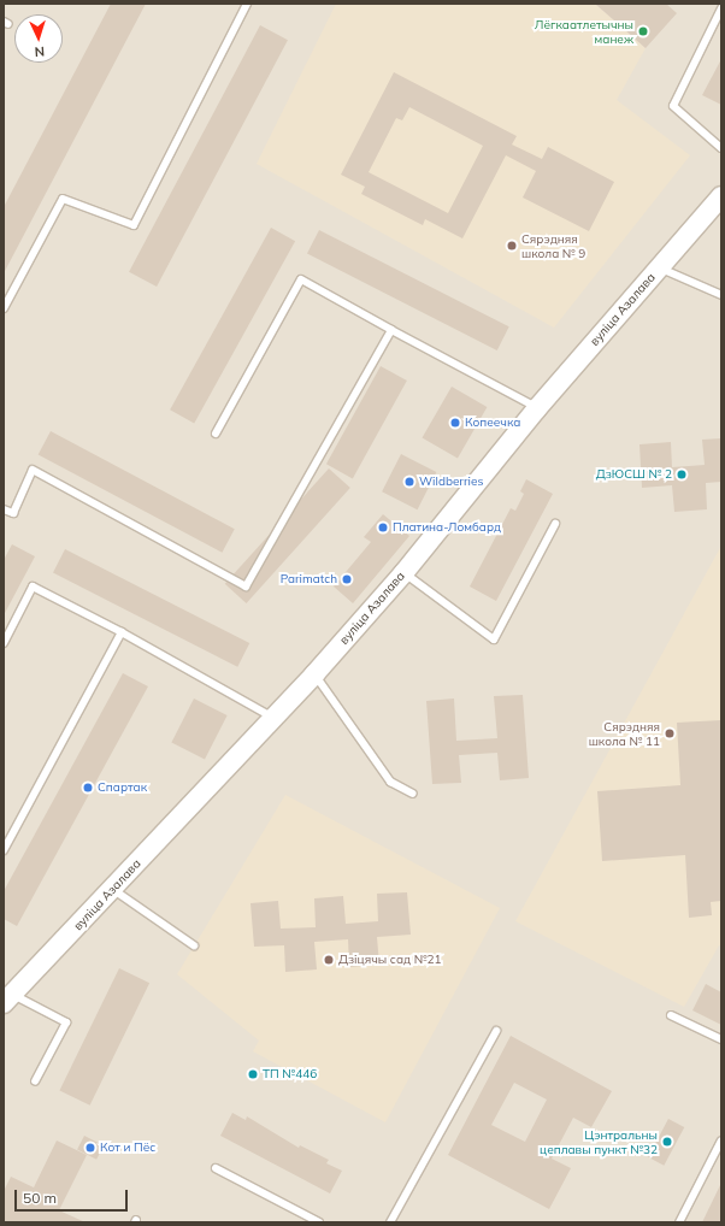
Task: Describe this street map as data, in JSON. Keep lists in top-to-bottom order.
{
  "streets": {
    "street": ["вуліца Азалава"]
  },
  "places": [
    "Лёгкаатлетычны манеж",
    "Сярэдняя школа № 9",
    "Копеечка",
    "ДзЮСШ № 2",
    "Wildberries",
    "Платина-Ломбард",
    "Parimatch",
    "Сярэдняя школа № 11",
    "Спартак",
    "Дзіцячы сад №21",
    "ТП №446",
    "Цэнтральны цеплавы пункт №32",
    "Кот и Пёс"
  ],
  "scale_bar": "50 m",
  "north": "bottom"
}
